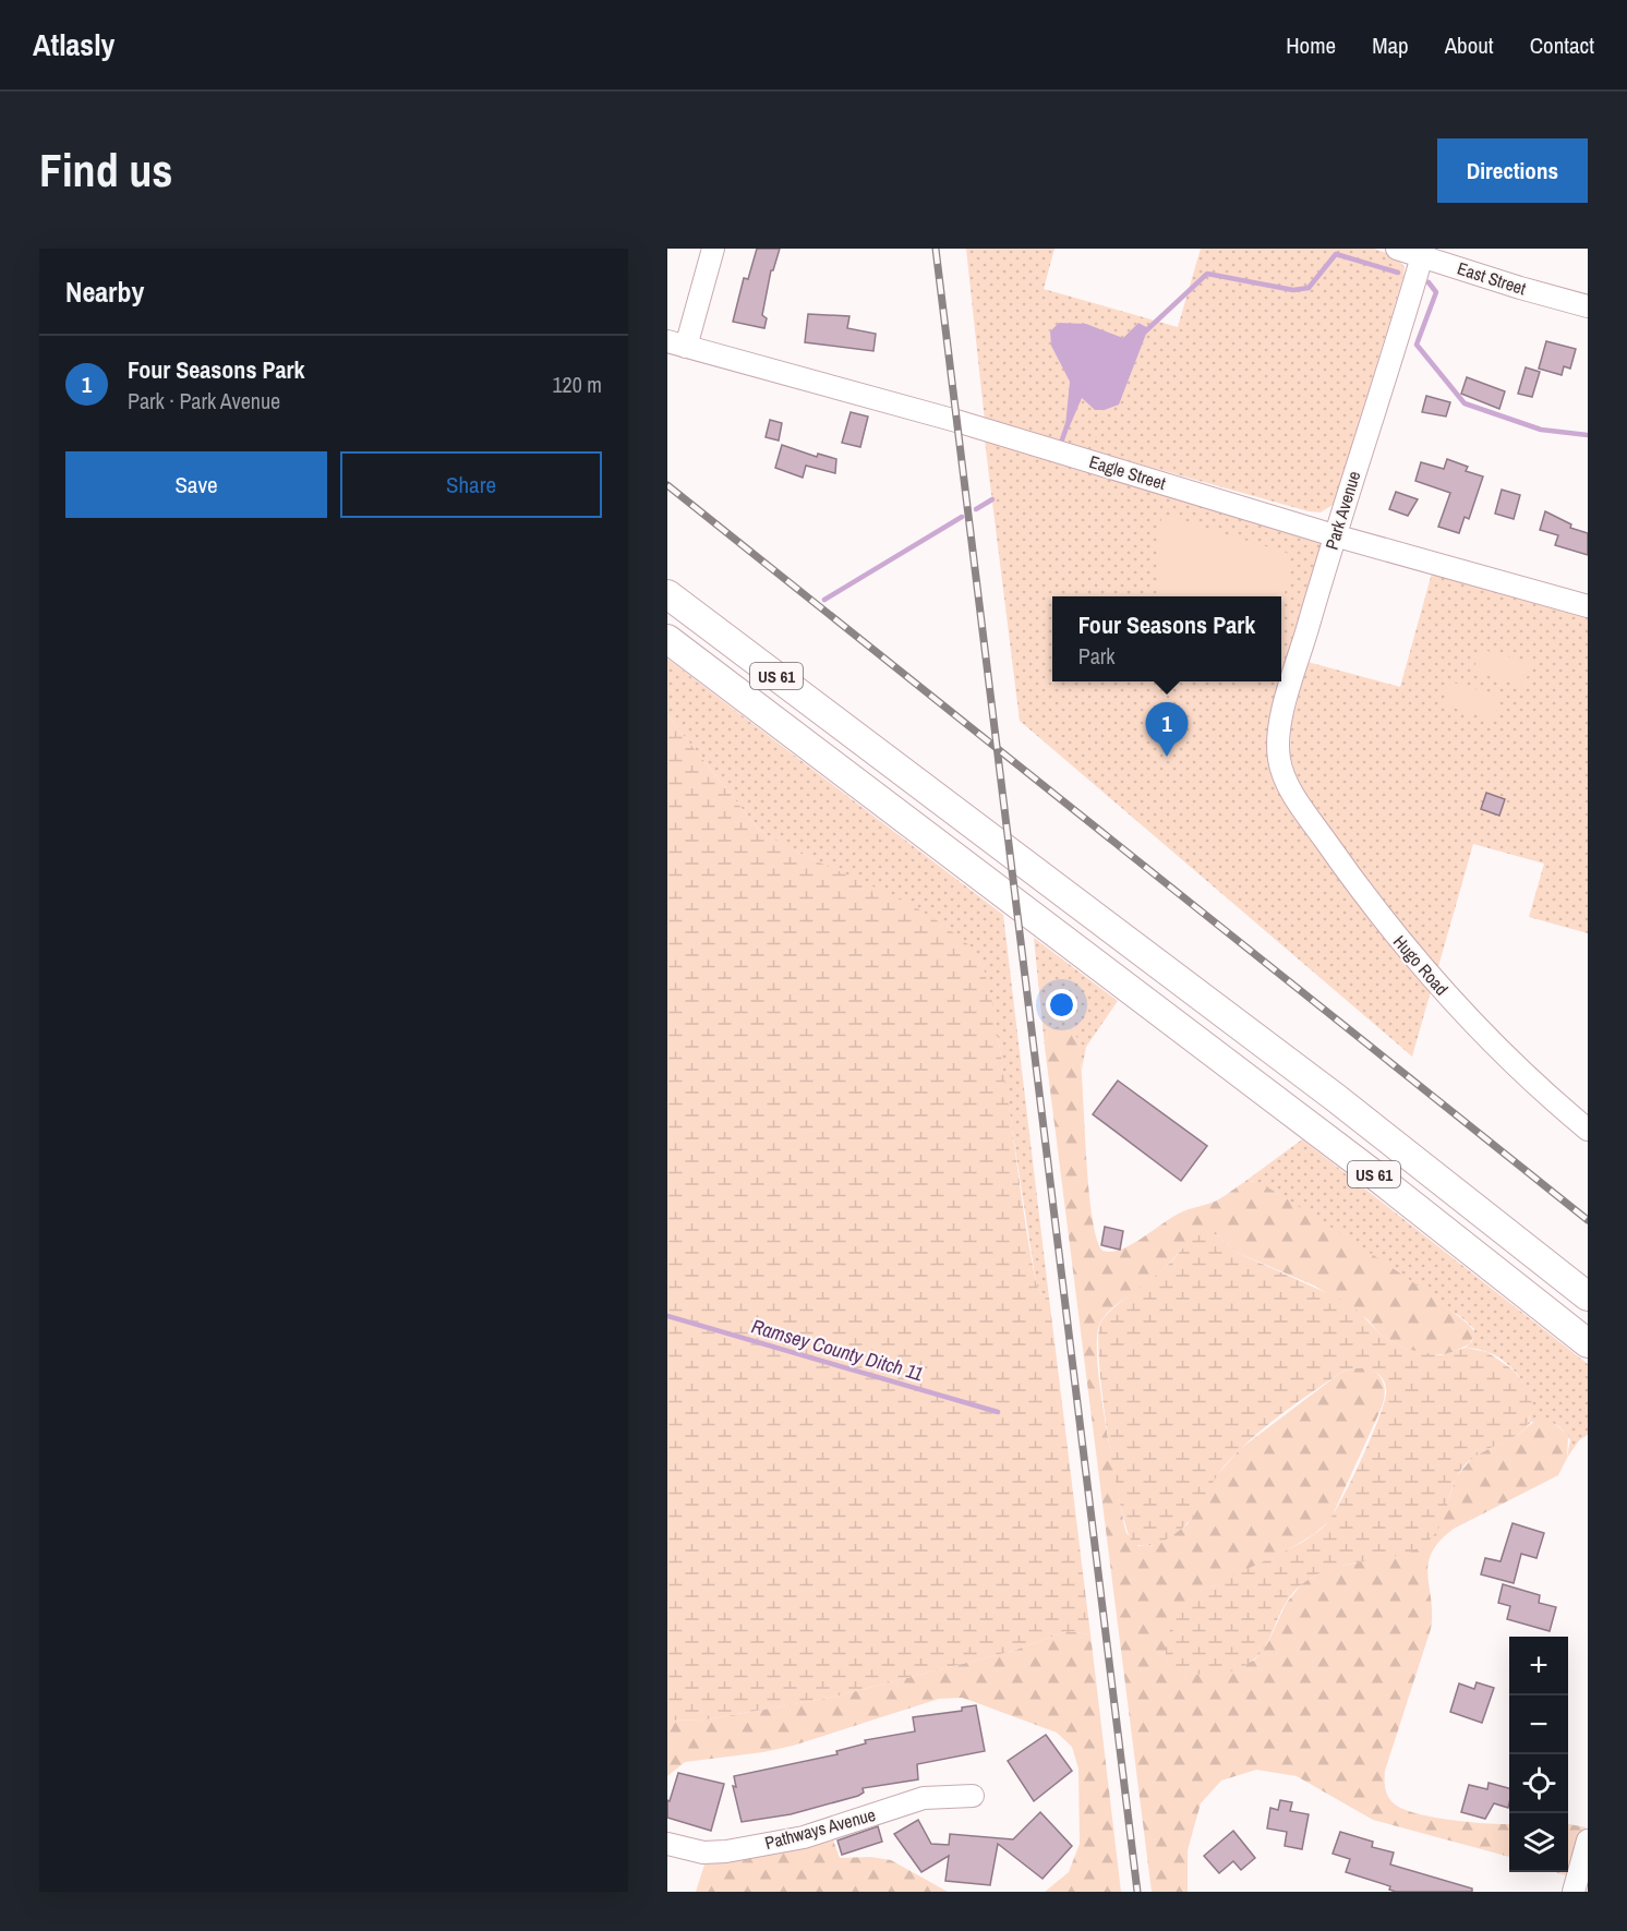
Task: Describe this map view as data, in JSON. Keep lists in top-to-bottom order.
{
  "streets": {
    "main road": ["US 61"],
    "street": [
      "East Street",
      "Eagle Street",
      "Park Avenue",
      "Hugo Road",
      "Pathways Avenue"
    ]
  },
  "crossings": [
    ["East Street", "Park Avenue"],
    ["Eagle Street", "Park Avenue"],
    ["Park Avenue", "Hugo Road"]
  ],
  "water": ["Ramsey County Ditch 11"],
  "page": {
    "header": "Atlasly",
    "nav": [
      "Home",
      "Map",
      "About",
      "Contact"
    ],
    "buttons": [
      "Directions",
      ["Save", "Share"]
    ],
    "title": "Find us",
    "heading": "Nearby",
    "list": [
      {
        "mark": "1",
        "name": "Four Seasons Park",
        "note": "Park · Park Avenue",
        "value": "120 m"
      }
    ],
    "popup": ["Four Seasons Park", "Park"],
    "pins": "1",
    "map_buttons": ["+", "−"]
  }
}
